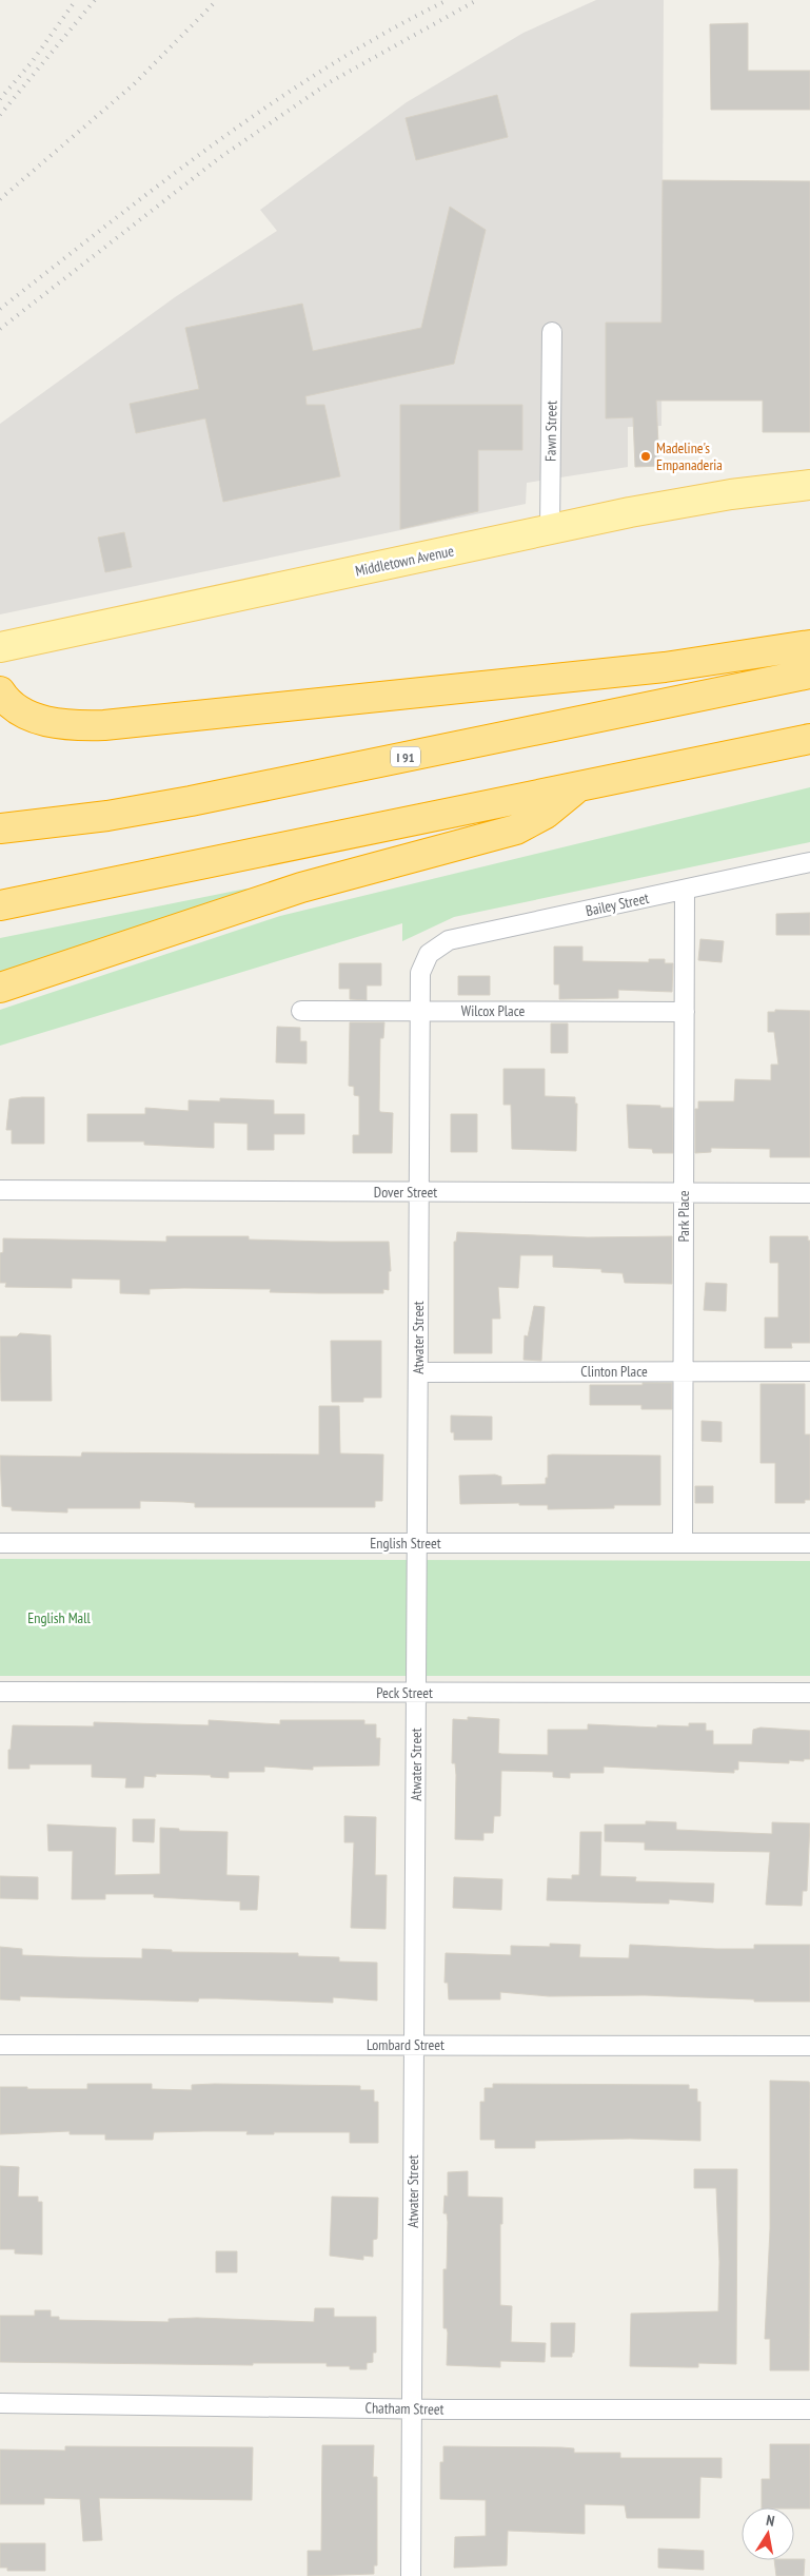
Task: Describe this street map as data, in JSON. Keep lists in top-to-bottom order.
{
  "streets": {
    "highway": ["I 91"],
    "main road": ["Middletown Avenue"],
    "street": [
      "Fawn Street",
      "Bailey Street",
      "Wilcox Place",
      "Dover Street",
      "Park Place",
      "Atwater Street",
      "Clinton Place",
      "English Street",
      "Peck Street",
      "Lombard Street",
      "Chatham Street"
    ]
  },
  "crossings": [
    ["Fawn Street", "Middletown Avenue"],
    ["Bailey Street", "Park Place"],
    ["Bailey Street", "Atwater Street"],
    ["Wilcox Place", "Park Place"],
    ["Wilcox Place", "Atwater Street"],
    ["Dover Street", "Park Place"],
    ["Dover Street", "Atwater Street"],
    ["Park Place", "Clinton Place"],
    ["Park Place", "English Street"],
    ["Atwater Street", "Clinton Place"],
    ["Atwater Street", "English Street"],
    ["Atwater Street", "Peck Street"],
    ["Atwater Street", "Lombard Street"],
    ["Atwater Street", "Chatham Street"]
  ],
  "parks": ["English Mall"],
  "places": ["Madeline's Empanaderia"],
  "north": "top"
}
